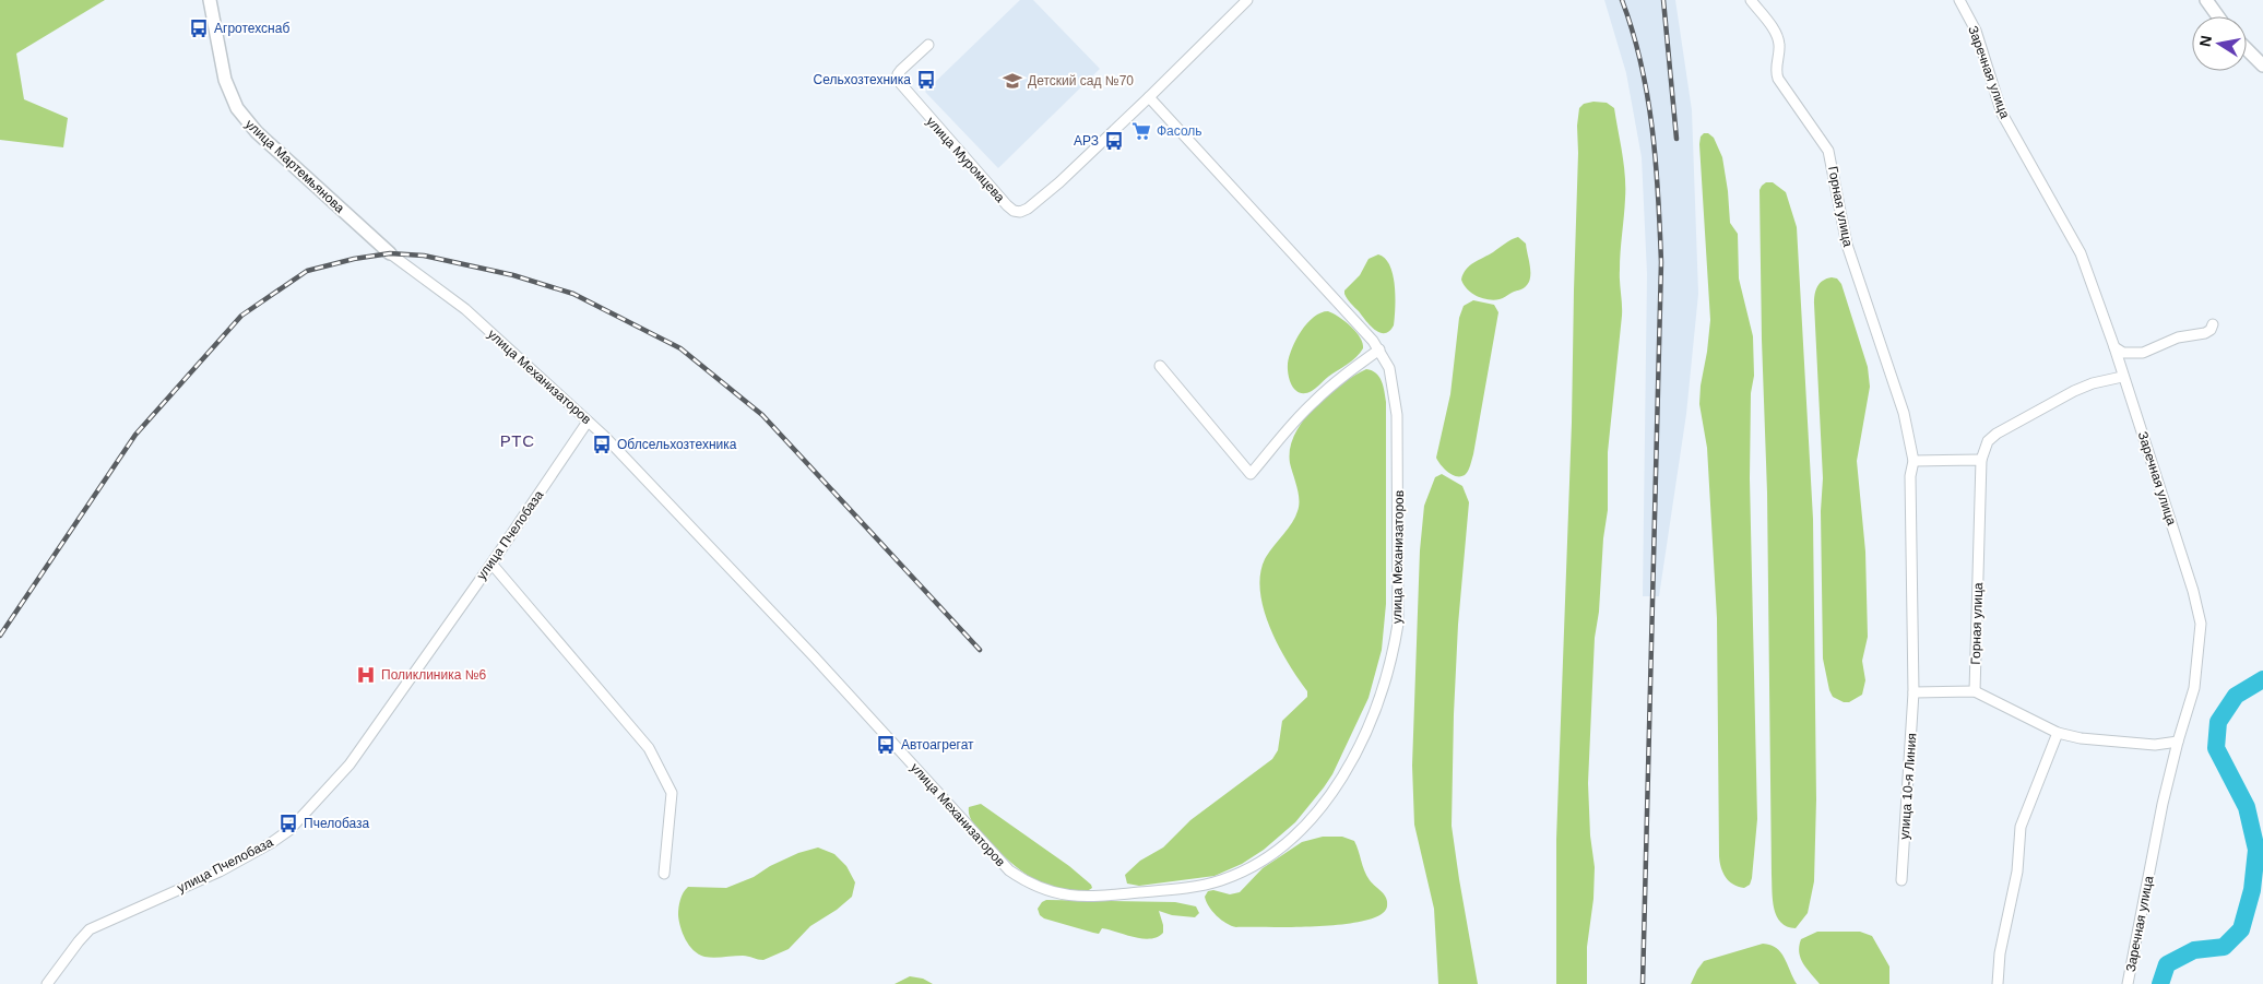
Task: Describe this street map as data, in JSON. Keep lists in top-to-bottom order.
{
  "streets": {
    "street": [
      "Заречная улица",
      "улица Муромцева",
      "улица Мартемьянова",
      "Горная улица",
      "улица Механизаторов",
      "улица Пчелобаза",
      "улица 10-я Линия"
    ]
  },
  "crossings": [
    ["улица Мартемьянова", "улица Механизаторов"],
    ["Горная улица", "улица 10-я Линия"],
    ["улица Механизаторов", "улица Пчелобаза"]
  ],
  "districts": ["РТС"],
  "places": {
    "bus stop": [
      "Агротехснаб",
      "Сельхозтехника",
      "АРЗ",
      "Облсельхозтехника",
      "Автоагрегат",
      "Пчелобаза"
    ],
    "school or university": ["Детский сад №70"],
    "supermarket": ["Фасоль"],
    "hospital": ["Поликлиника №6"]
  },
  "north": "left"
}
